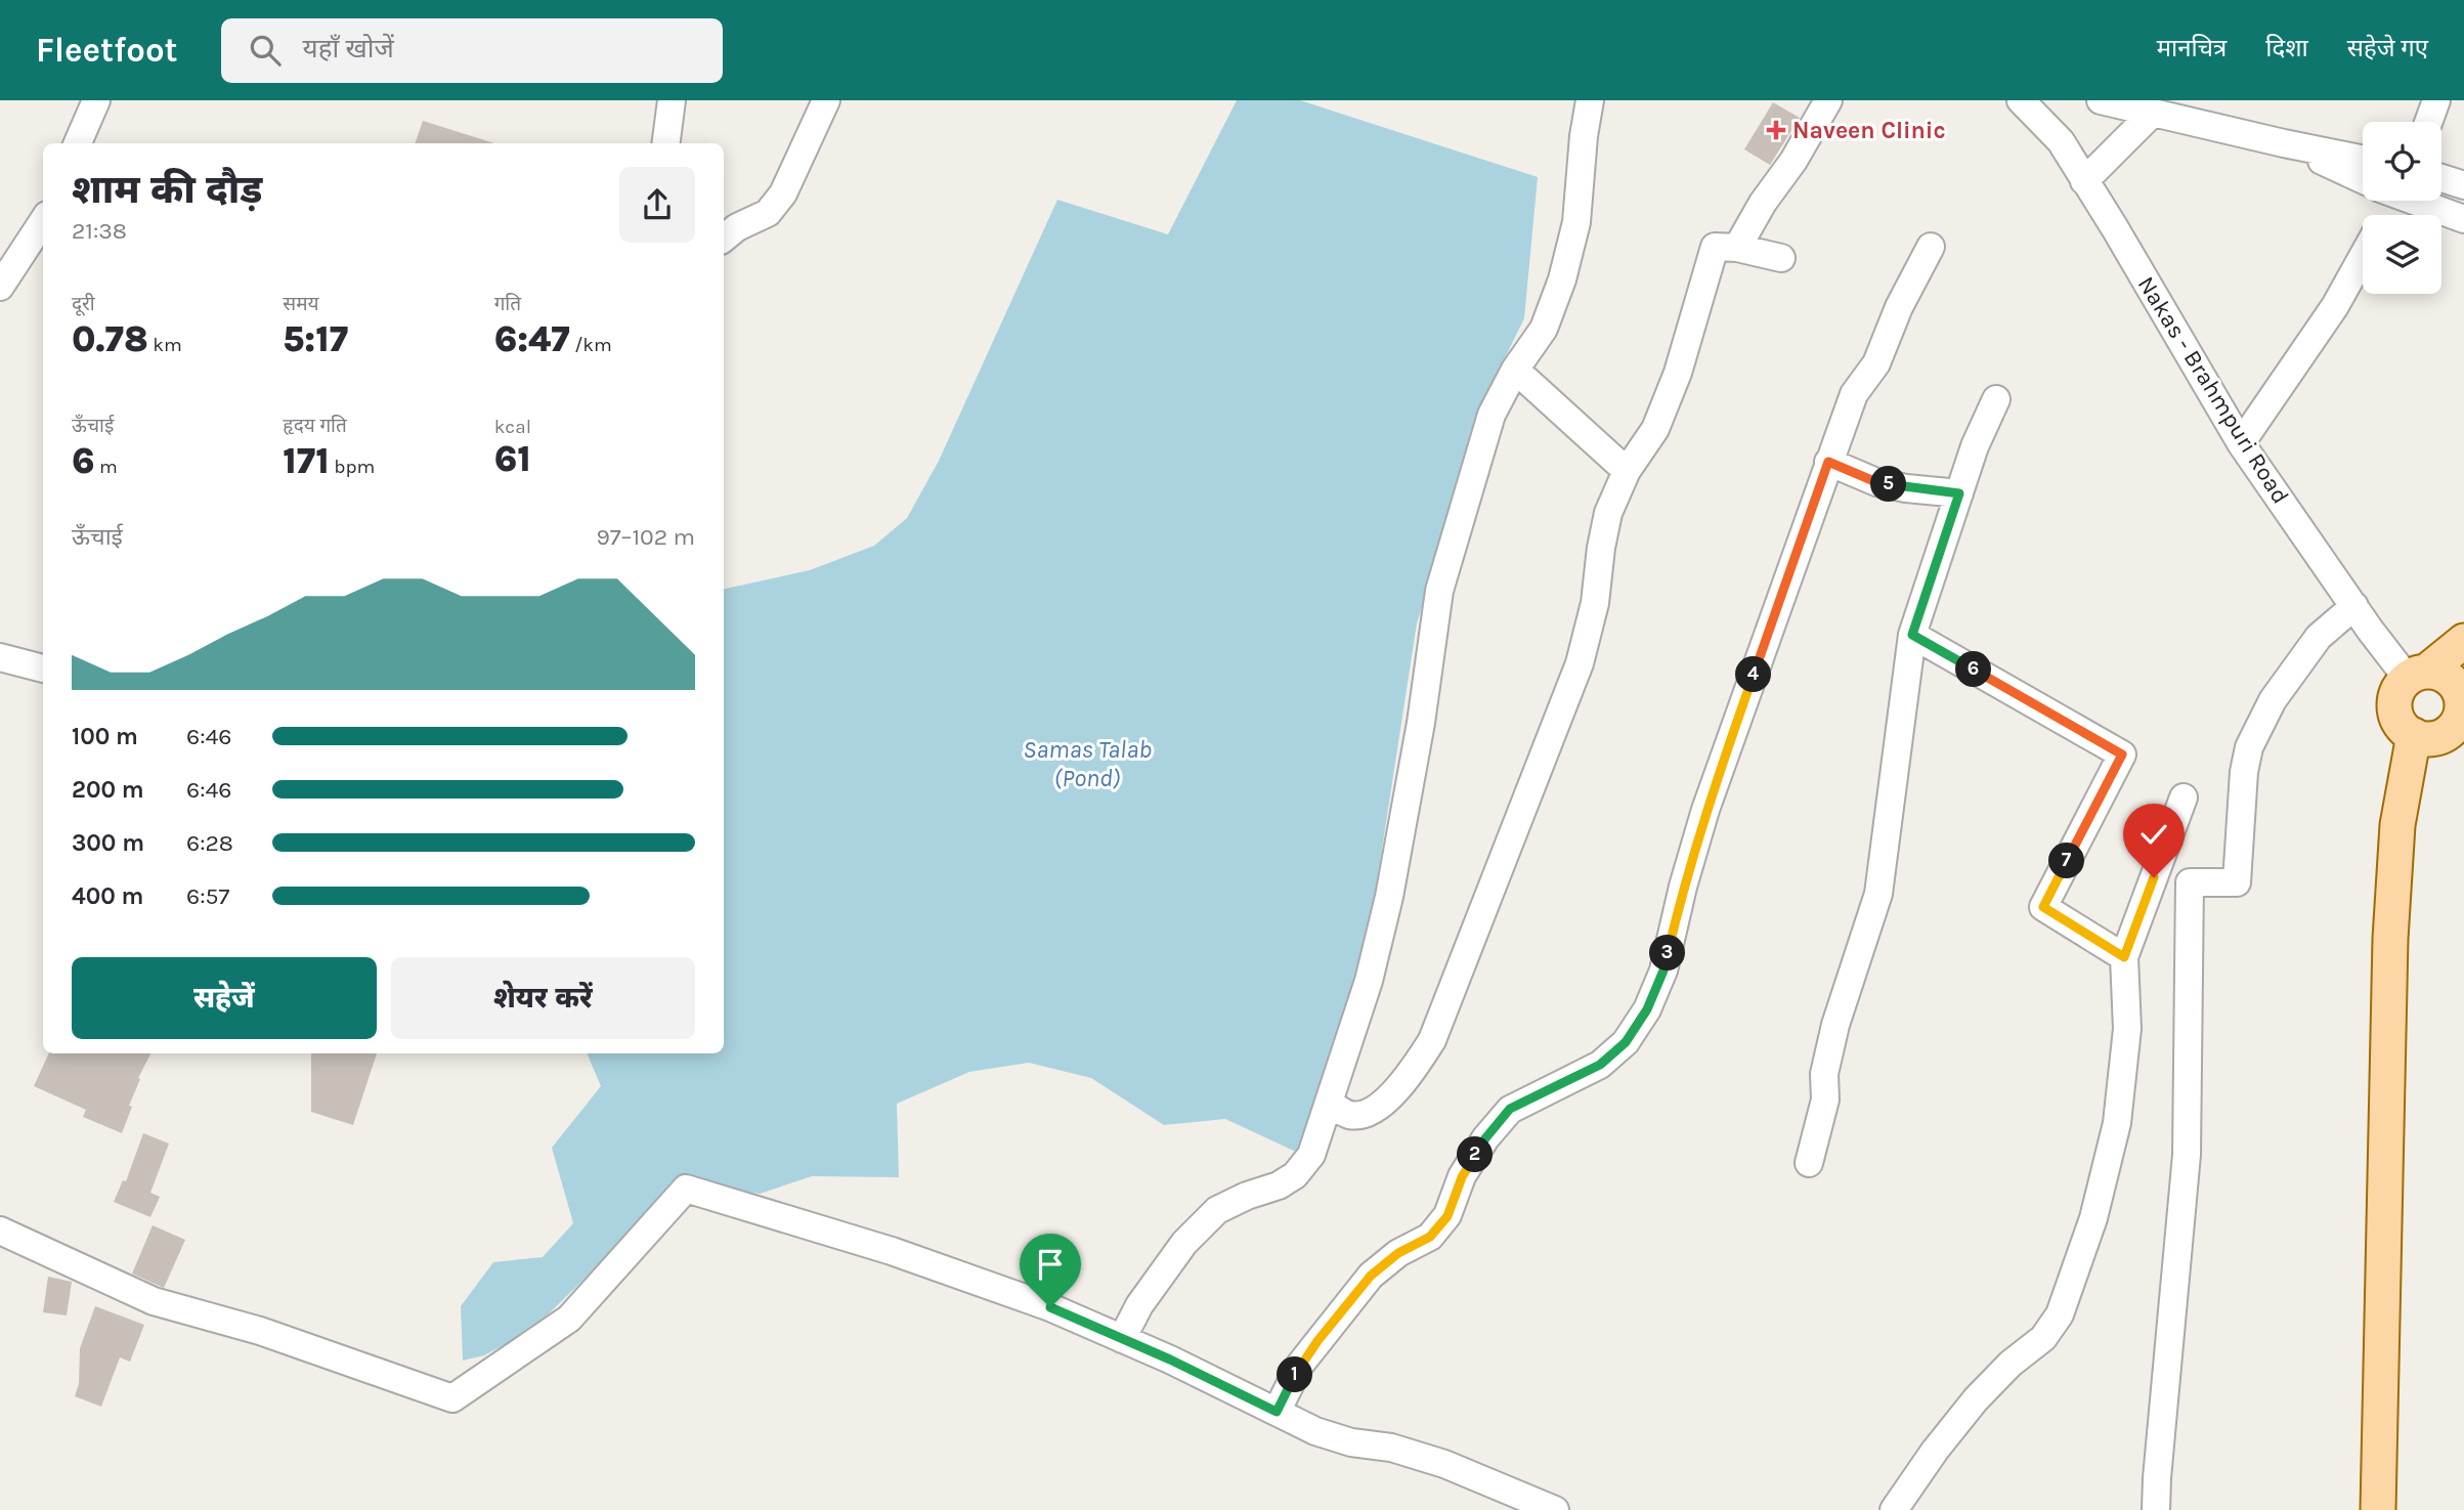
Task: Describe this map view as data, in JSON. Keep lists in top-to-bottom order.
{
  "streets": {
    "street": ["Nakas - Brahmpuri Road"]
  },
  "water": ["Samas Talab (Pond)"],
  "places": {
    "health": ["Naveen Clinic"]
  },
  "page": {
    "header": "Fleetfoot",
    "search": "यहाँ खोजें",
    "nav": ["मानचित्र", "दिशा", "सहेजे गए"],
    "heading": ["शाम की दौड़", "21:38"],
    "stats": [
      ["दूरी", "0.78 km"],
      ["समय", "5:17"],
      ["गति", "6:47 /km"],
      ["ऊँचाई", "6 m"],
      ["हृदय गति", "171 bpm"],
      ["kcal", "61"]
    ],
    "pins": [
      "5",
      "6",
      "4",
      "7",
      "3",
      "2",
      "1"
    ],
    "chart": ["ऊँचाई", "97–102 m"],
    "list": [
      {
        "name": "100 m",
        "note": "6:46"
      },
      {
        "name": "200 m",
        "note": "6:46"
      },
      {
        "name": "300 m",
        "note": "6:28"
      },
      {
        "name": "400 m",
        "note": "6:57"
      }
    ],
    "buttons": ["सहेजें", "शेयर करें"]
  }
}
